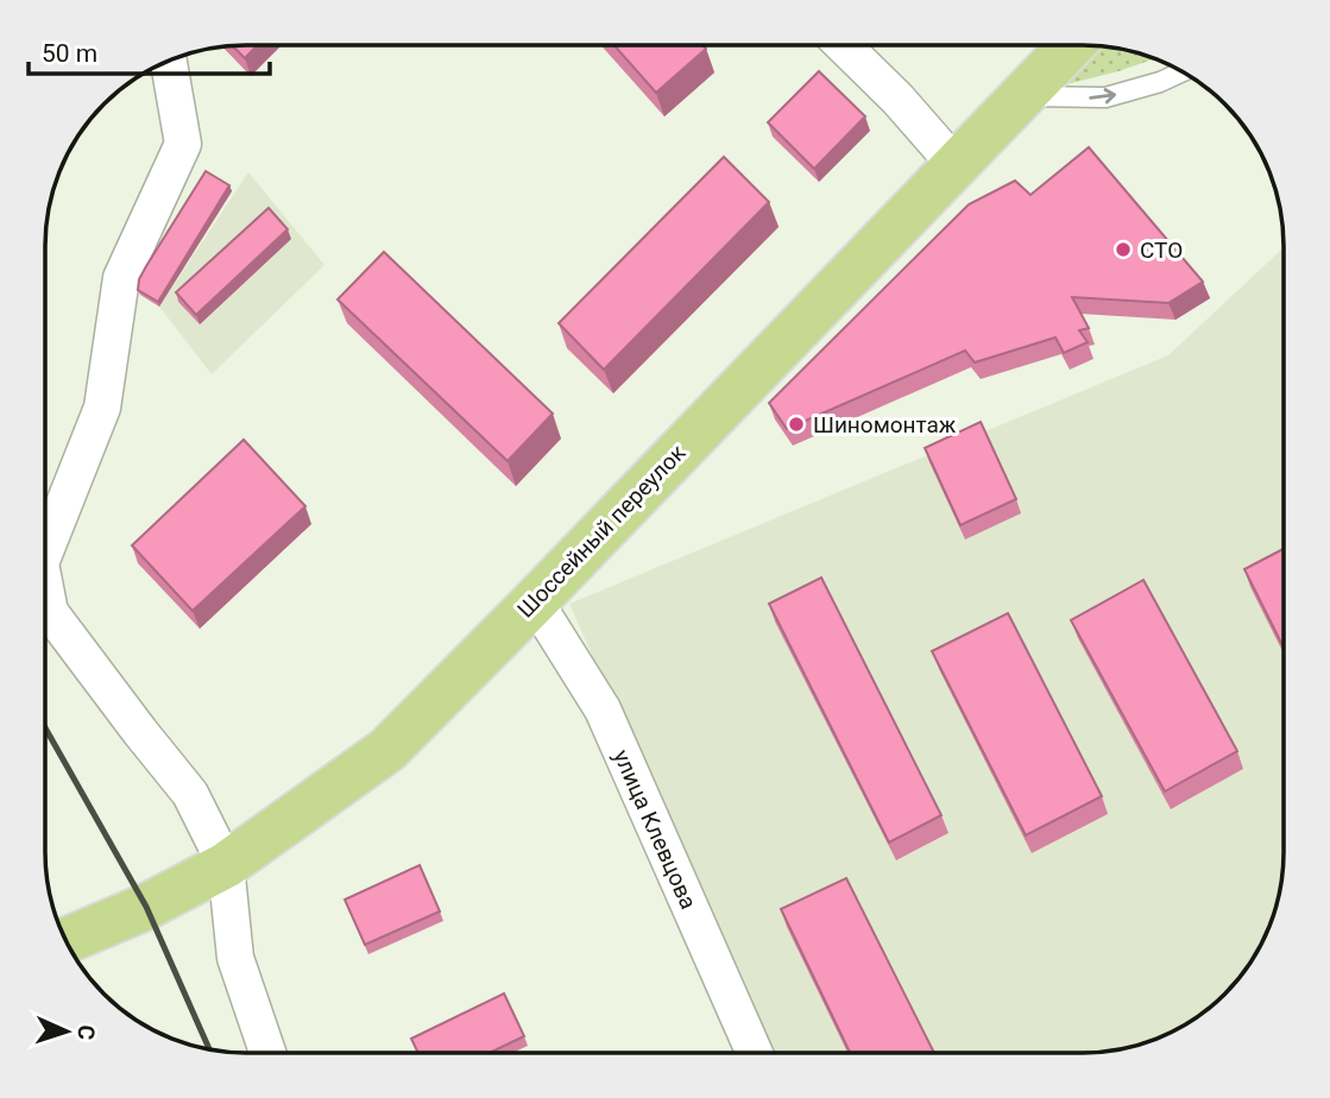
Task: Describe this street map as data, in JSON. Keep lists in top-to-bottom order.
{
  "streets": {
    "main road": ["Шоссейный переулок"],
    "street": ["улица Клевцова"]
  },
  "crossings": [
    ["Шоссейный переулок", "улица Клевцова"]
  ],
  "places": ["СТО", "Шиномонтаж"],
  "scale_bar": "50 m",
  "north": "right"
}
